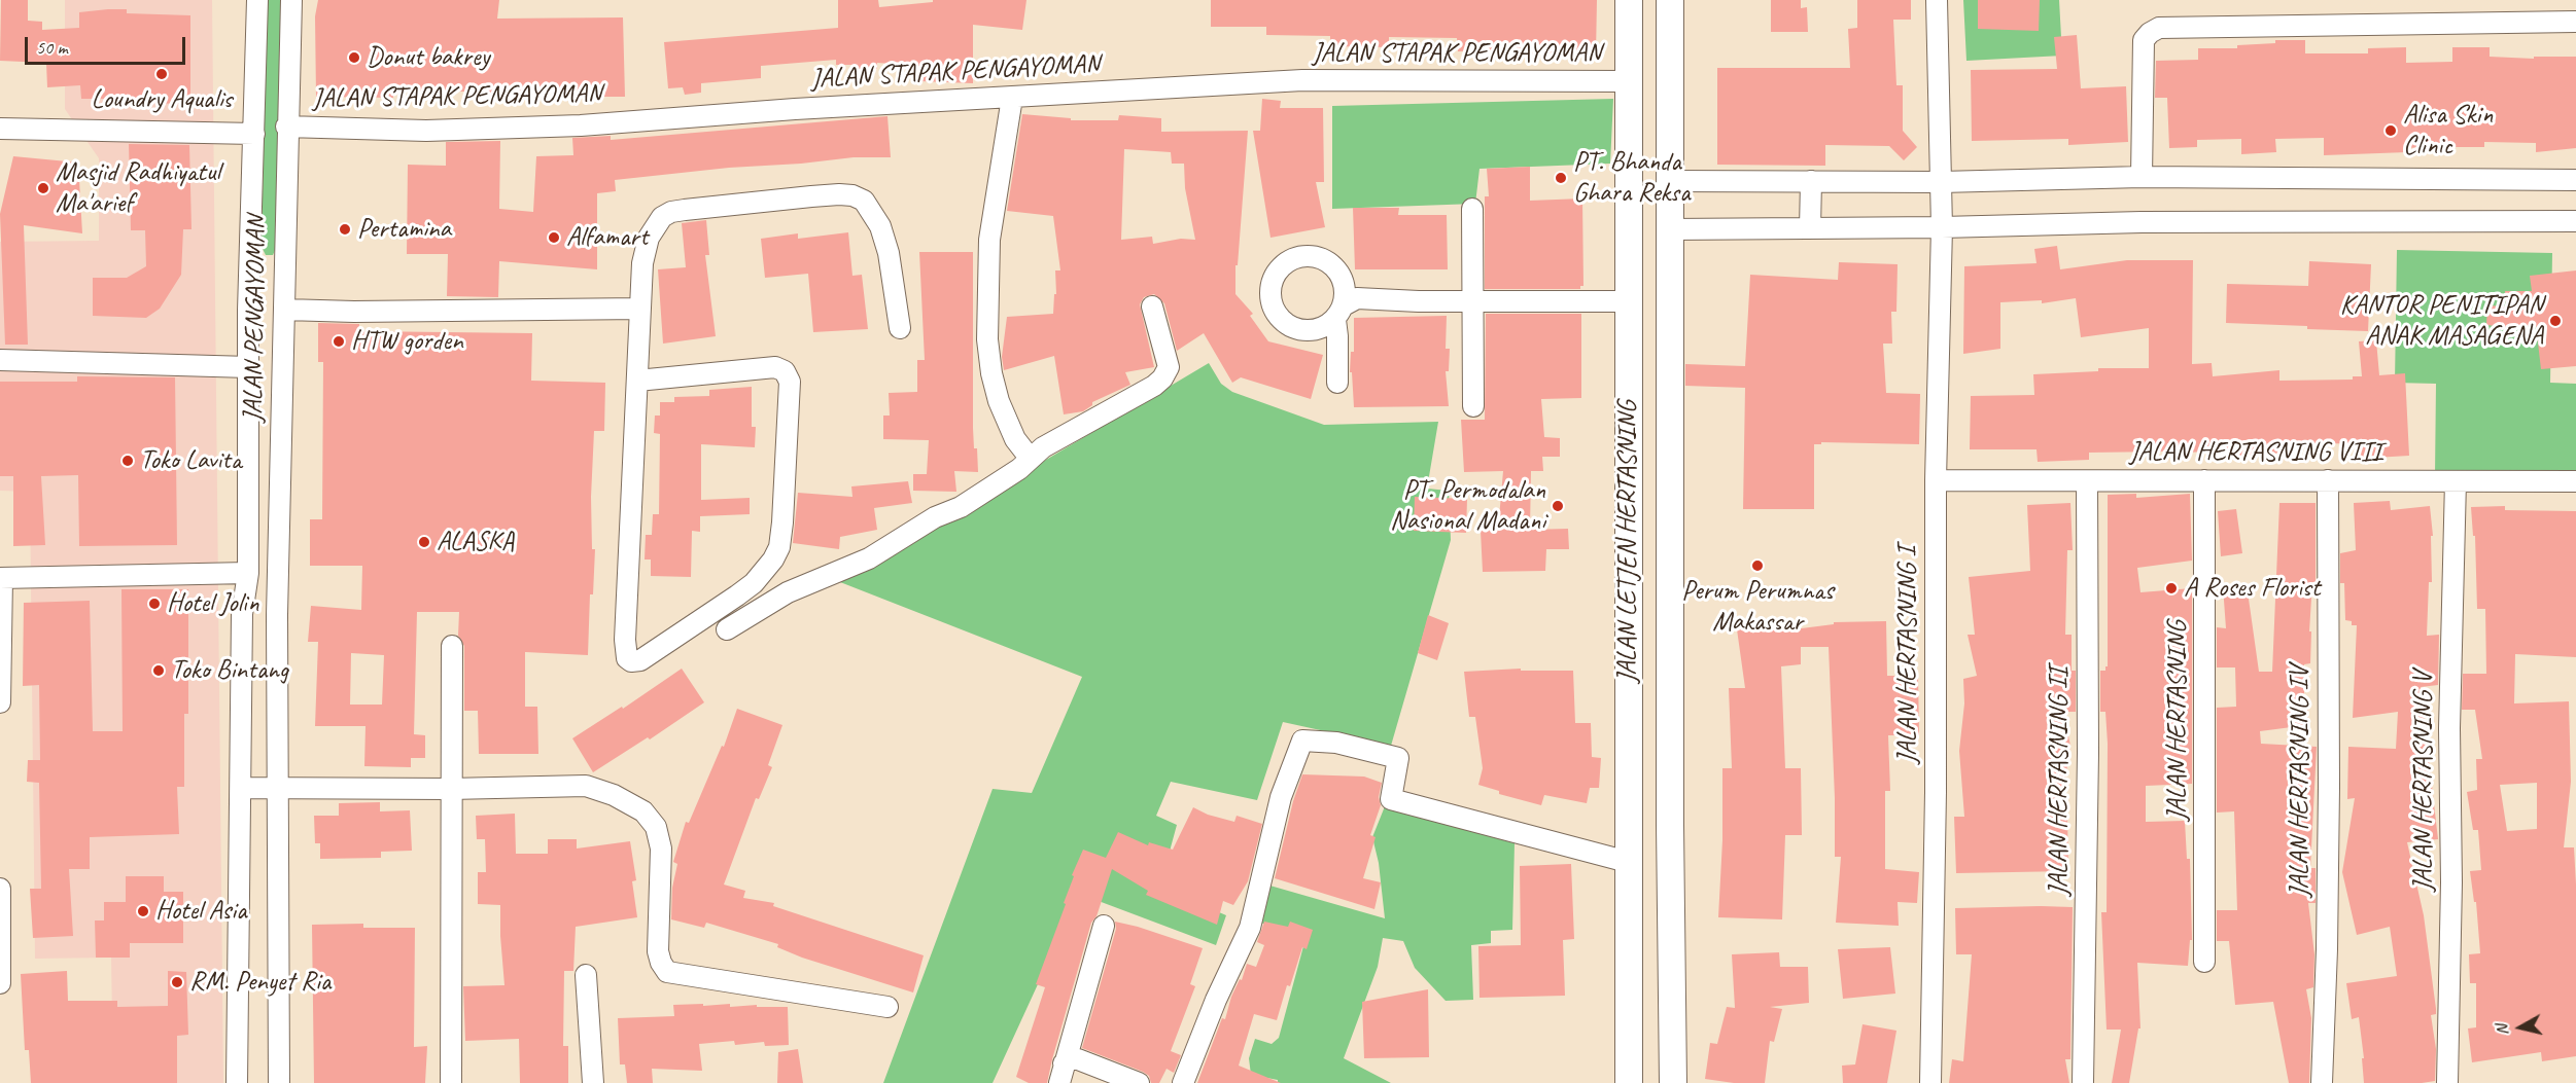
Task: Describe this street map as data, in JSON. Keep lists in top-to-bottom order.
{
  "streets": {
    "main road": ["JALAN LETJEN HERTASNING"],
    "street": [
      "JALAN STAPAK PENGAYOMAN",
      "JALAN PENGAYOMAN",
      "JALAN HERTASNING VIII",
      "JALAN HERTASNING I",
      "JALAN HERTASNING",
      "JALAN HERTASNING II",
      "JALAN HERTASNING IV",
      "JALAN HERTASNING V"
    ]
  },
  "crossings": [
    ["JALAN STAPAK PENGAYOMAN", "JALAN PENGAYOMAN"],
    ["JALAN STAPAK PENGAYOMAN", "JALAN LETJEN HERTASNING"],
    ["JALAN HERTASNING VIII", "JALAN HERTASNING I"],
    ["JALAN HERTASNING VIII", "JALAN HERTASNING"],
    ["JALAN HERTASNING VIII", "JALAN HERTASNING II"],
    ["JALAN HERTASNING VIII", "JALAN HERTASNING IV"],
    ["JALAN HERTASNING VIII", "JALAN HERTASNING V"]
  ],
  "places": [
    "Donut bakrey",
    "Loundry Aqualis",
    "Alisa Skin Clinic",
    "PT. Bhanda Ghara Reksa",
    "Masjid Radhiyatul Ma'arief",
    "Pertamina",
    "Alfamart",
    "KANTOR PENITIPAN ANAK MASAGENA",
    "HTW gorden",
    "Toko Lavita",
    "PT. Permodalan Nasional Madani",
    "ALASKA",
    "Perum Perumnas Makassar",
    "A Roses Florist",
    "Hotel Jolin",
    "Toko Bintang",
    "Hotel Asia",
    "RM. Penyet Ria"
  ],
  "scale_bar": "50 m",
  "north": "left"
}
